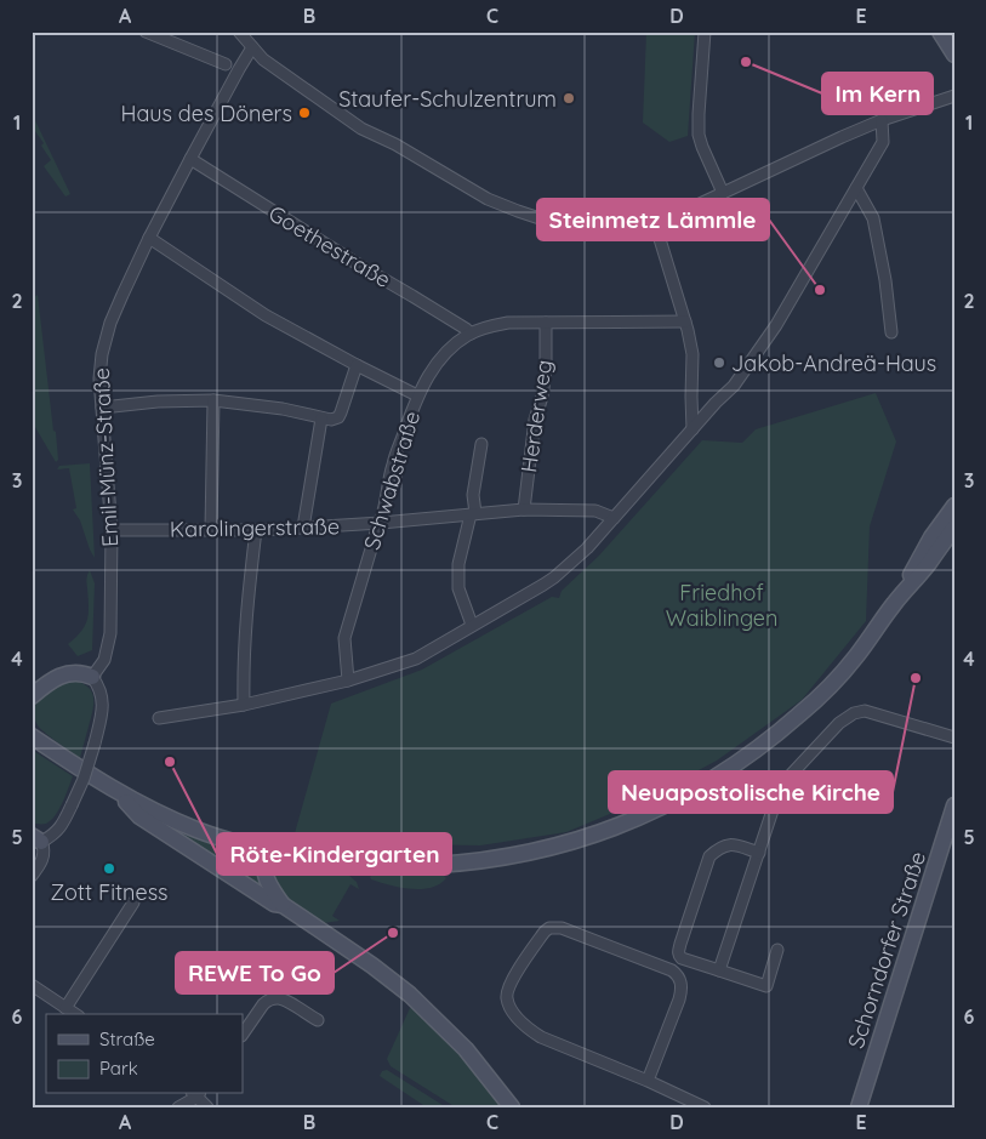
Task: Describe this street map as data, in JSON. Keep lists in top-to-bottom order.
{
  "streets": {
    "main road": ["Schorndorfer Straße"],
    "street": [
      "Goethestraße",
      "Herderweg",
      "Emil-Münz-Straße",
      "Schwabstraße",
      "Karolingerstraße"
    ]
  },
  "crossings": [
    ["Goethestraße", "Emil-Münz-Straße"],
    ["Goethestraße", "Schwabstraße"],
    ["Herderweg", "Schwabstraße"],
    ["Herderweg", "Karolingerstraße"],
    ["Emil-Münz-Straße", "Karolingerstraße"],
    ["Schwabstraße", "Karolingerstraße"]
  ],
  "parks": ["Friedhof Waiblingen"],
  "places": [
    "Im Kern",
    "Staufer-Schulzentrum",
    "Haus des Döners",
    "Steinmetz Lämmle",
    "Jakob-Andreä-Haus",
    "Neuapostolische Kirche",
    "Röte-Kindergarten",
    "Zott Fitness",
    "REWE To Go"
  ],
  "legend": ["Straße", "Park"],
  "grid": {
    "columns": [
      "A",
      "B",
      "C",
      "D",
      "E"
    ],
    "rows": [
      "1",
      "2",
      "3",
      "4",
      "5",
      "6"
    ]
  }
}
